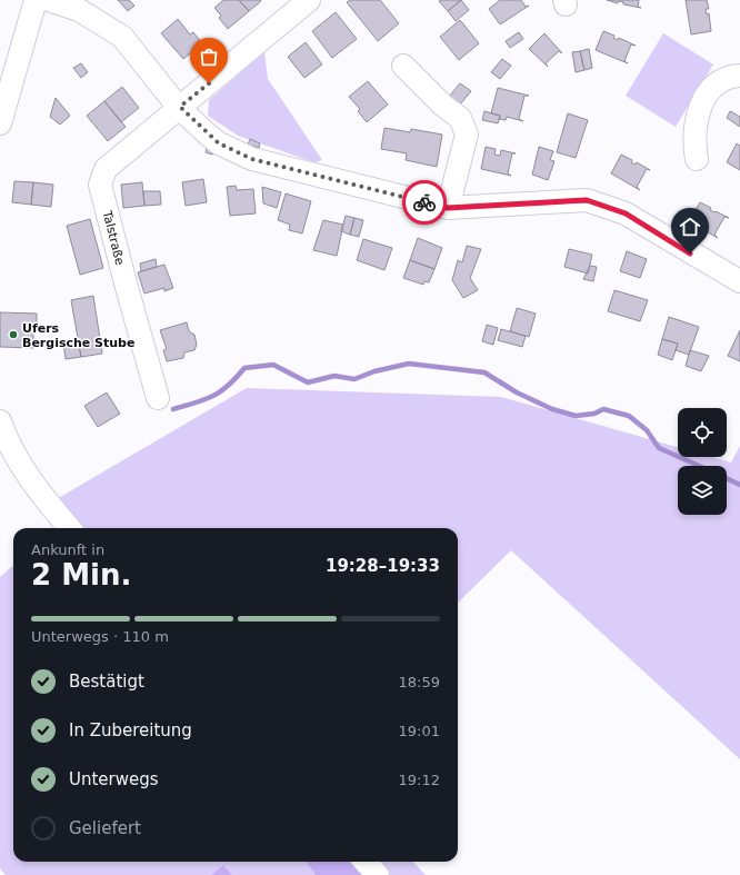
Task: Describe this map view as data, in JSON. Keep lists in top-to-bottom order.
{
  "streets": {
    "street": ["Talstraße"]
  },
  "places": ["Ufers Bergische Stube"],
  "page": {
    "heading": ["2 Min.", "Ankunft in", "19:28–19:33"],
    "bar": "Unterwegs · 110 m",
    "list": [
      ["Bestätigt", "18:59"],
      ["In Zubereitung", "19:01"],
      ["Unterwegs", "19:12"],
      "Geliefert"
    ]
  }
}
